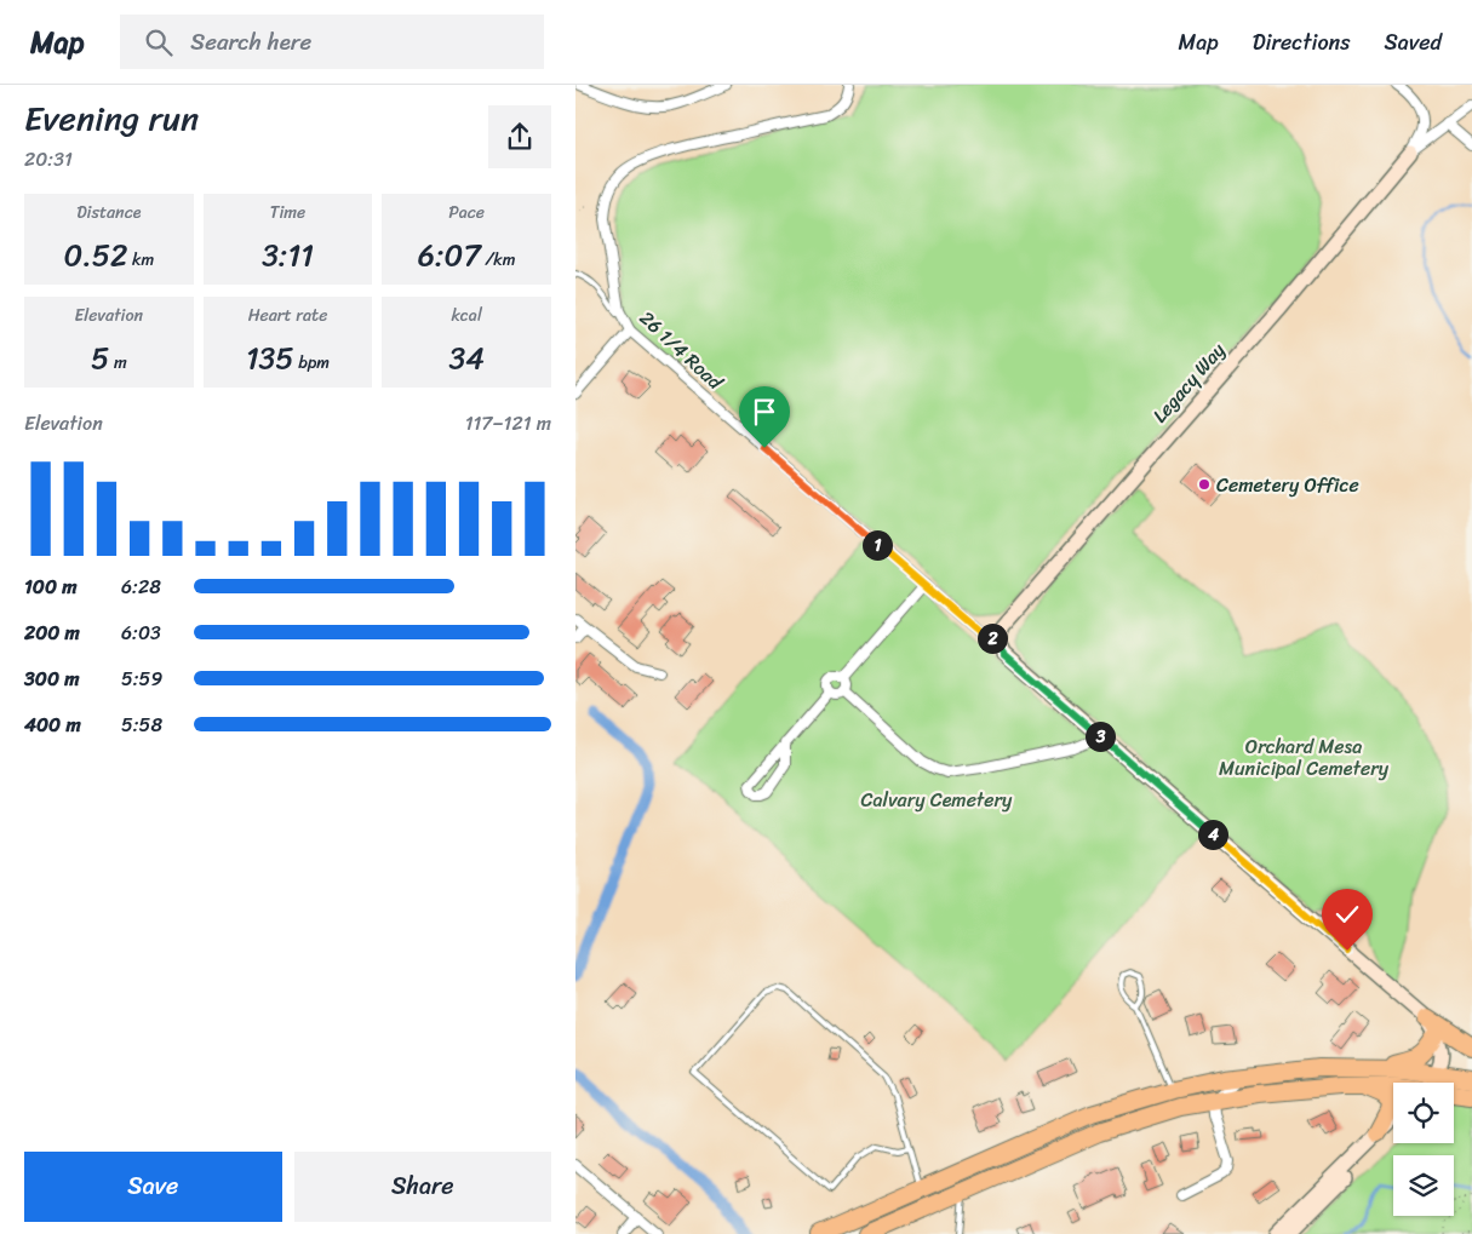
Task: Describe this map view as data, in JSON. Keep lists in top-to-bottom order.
{
  "streets": {
    "street": ["26 1/4 Road", "Legacy Way"]
  },
  "crossings": [
    ["26 1/4 Road", "Legacy Way"]
  ],
  "parks": ["Orchard Mesa Municipal Cemetery", "Calvary Cemetery"],
  "places": ["Cemetery Office"],
  "page": {
    "header": "Map",
    "search": "Search here",
    "nav": ["Map", "Directions", "Saved"],
    "heading": ["Evening run", "20:31"],
    "stats": [
      ["Distance", "0.52 km"],
      ["Time", "3:11"],
      ["Pace", "6:07 /km"],
      ["Elevation", "5 m"],
      ["Heart rate", "135 bpm"],
      ["kcal", "34"]
    ],
    "chart": ["Elevation", "117–121 m"],
    "pins": [
      "1",
      "2",
      "3",
      "4"
    ],
    "list": [
      {
        "name": "100 m",
        "note": "6:28"
      },
      {
        "name": "200 m",
        "note": "6:03"
      },
      {
        "name": "300 m",
        "note": "5:59"
      },
      {
        "name": "400 m",
        "note": "5:58"
      }
    ],
    "buttons": ["Save", "Share"]
  }
}
